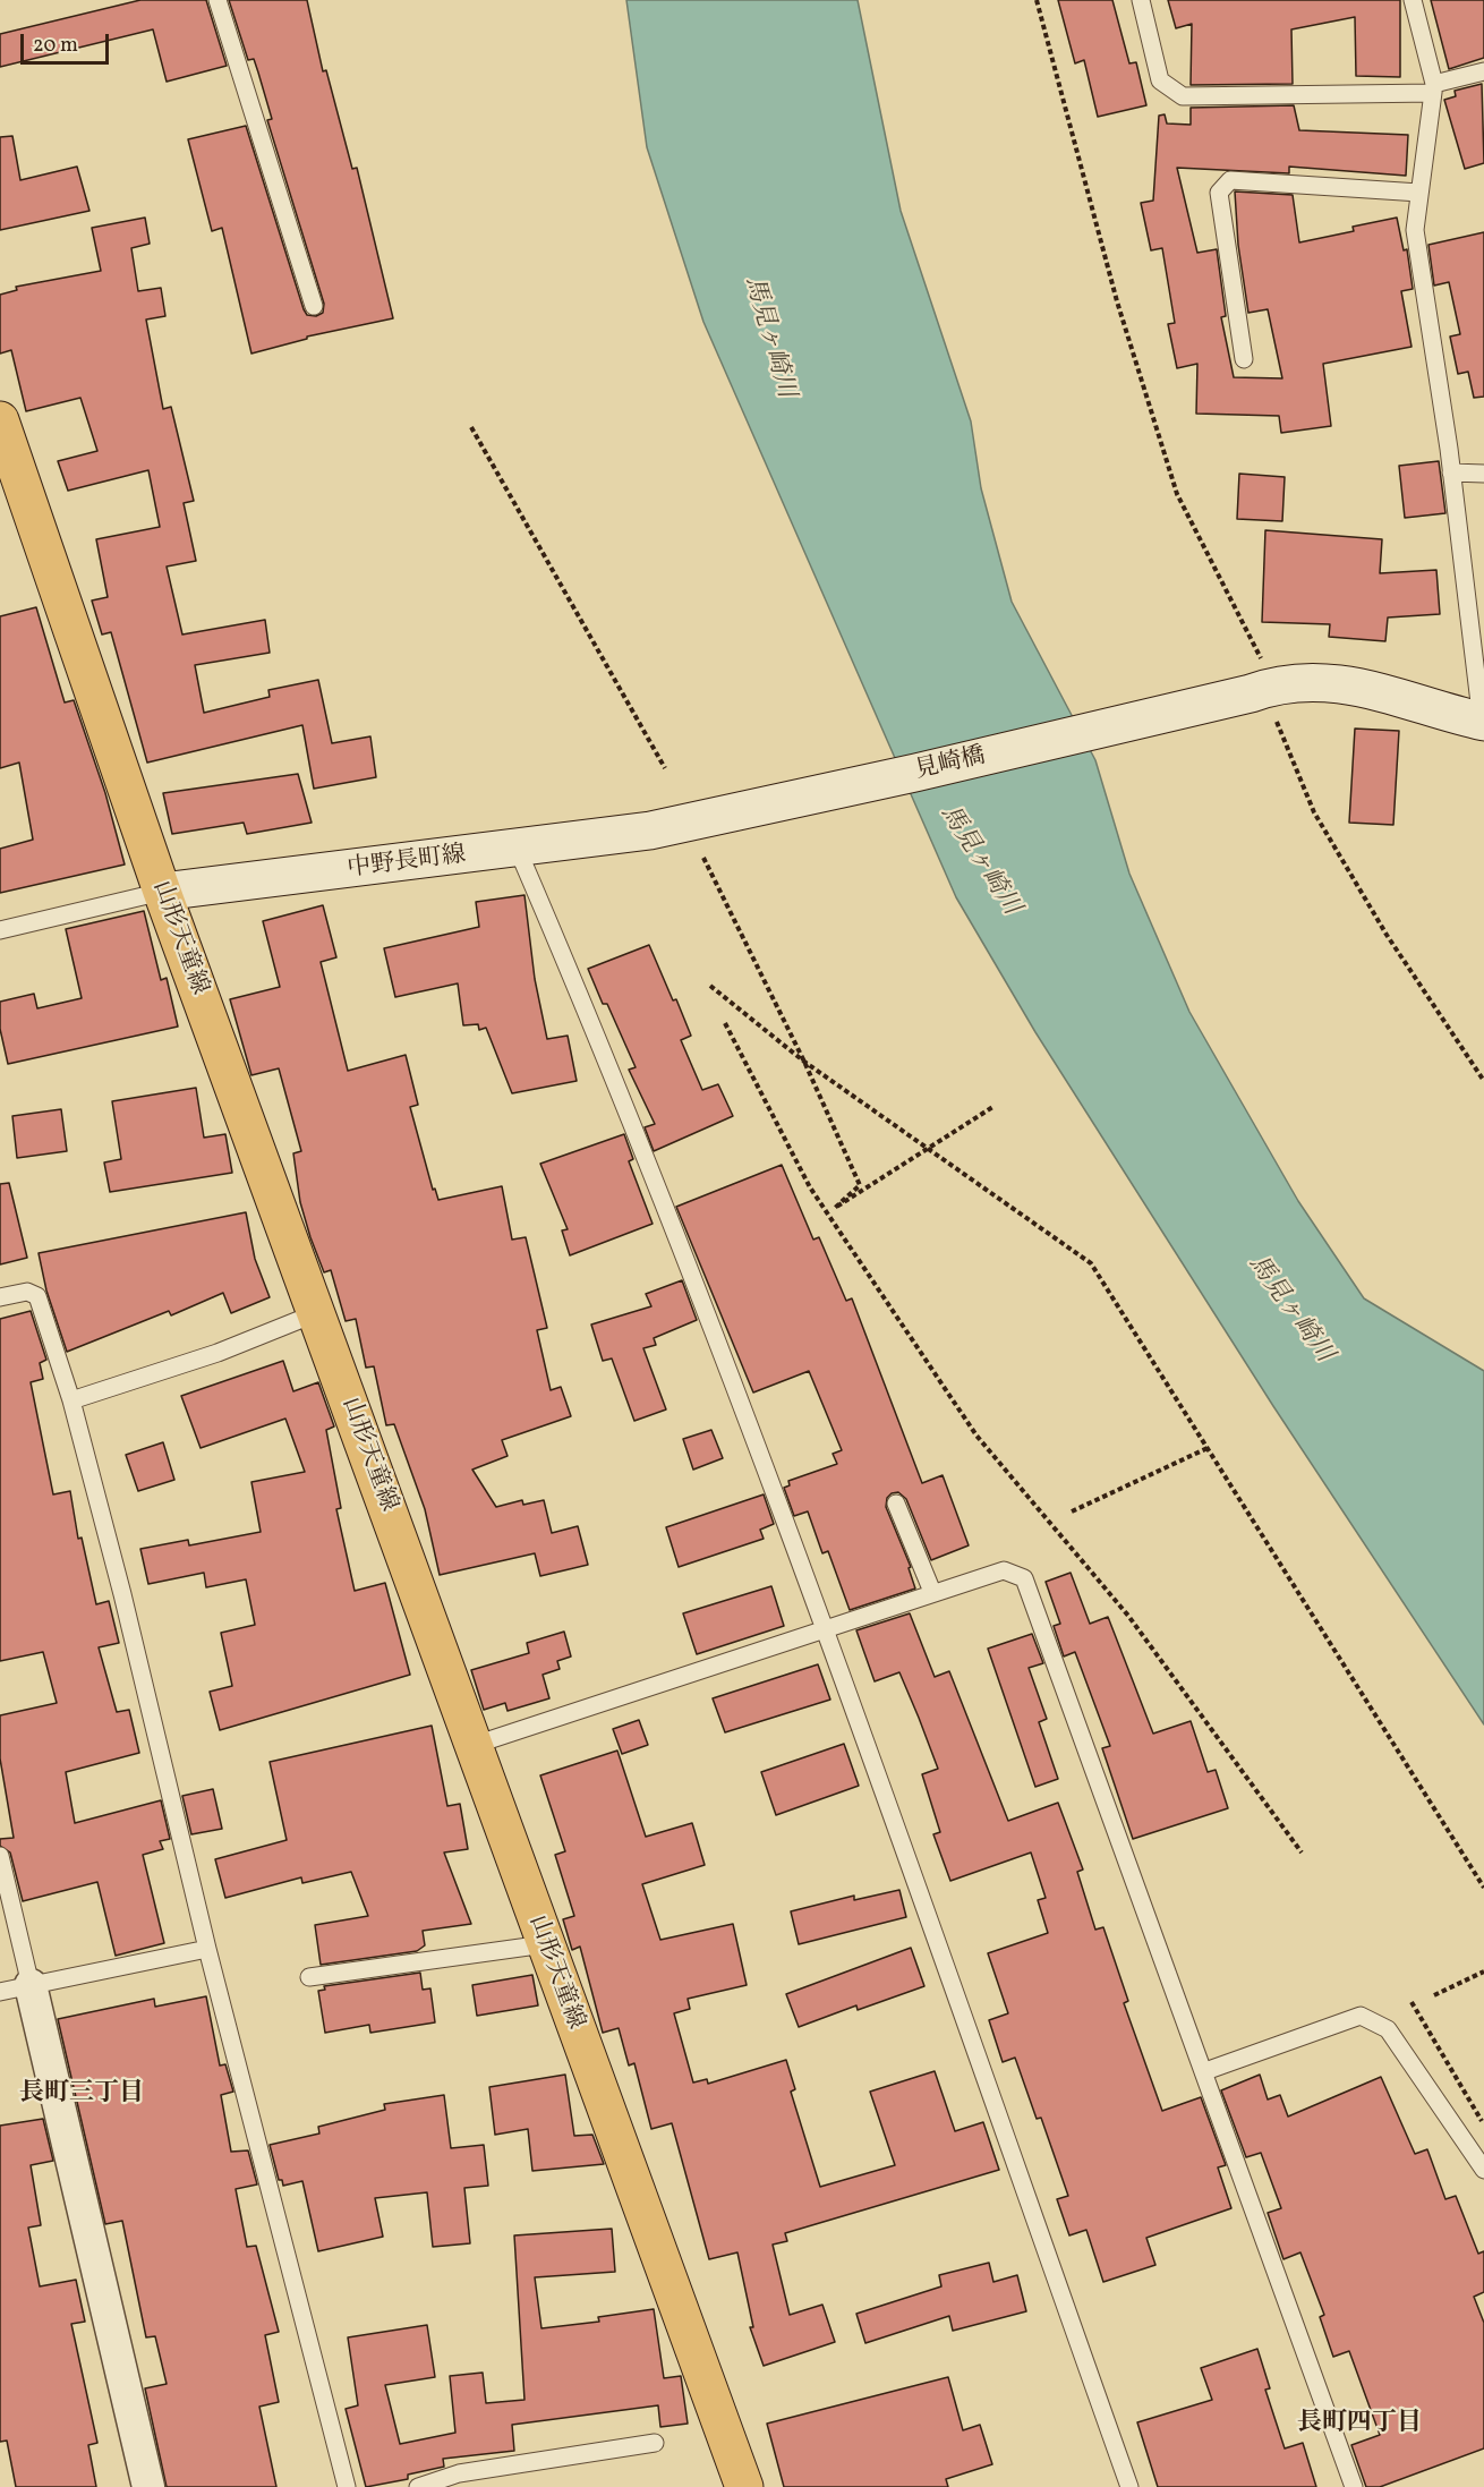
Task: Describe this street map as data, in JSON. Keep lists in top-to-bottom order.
{
  "streets": {
    "main road": ["見崎橋", "中野長町線", "山形天童線"]
  },
  "crossings": [
    ["見崎橋", "中野長町線"],
    ["中野長町線", "山形天童線"]
  ],
  "districts": ["長町三丁目", "長町四丁目"],
  "water": ["馬見ヶ崎川"],
  "scale_bar": "20 m"
}
